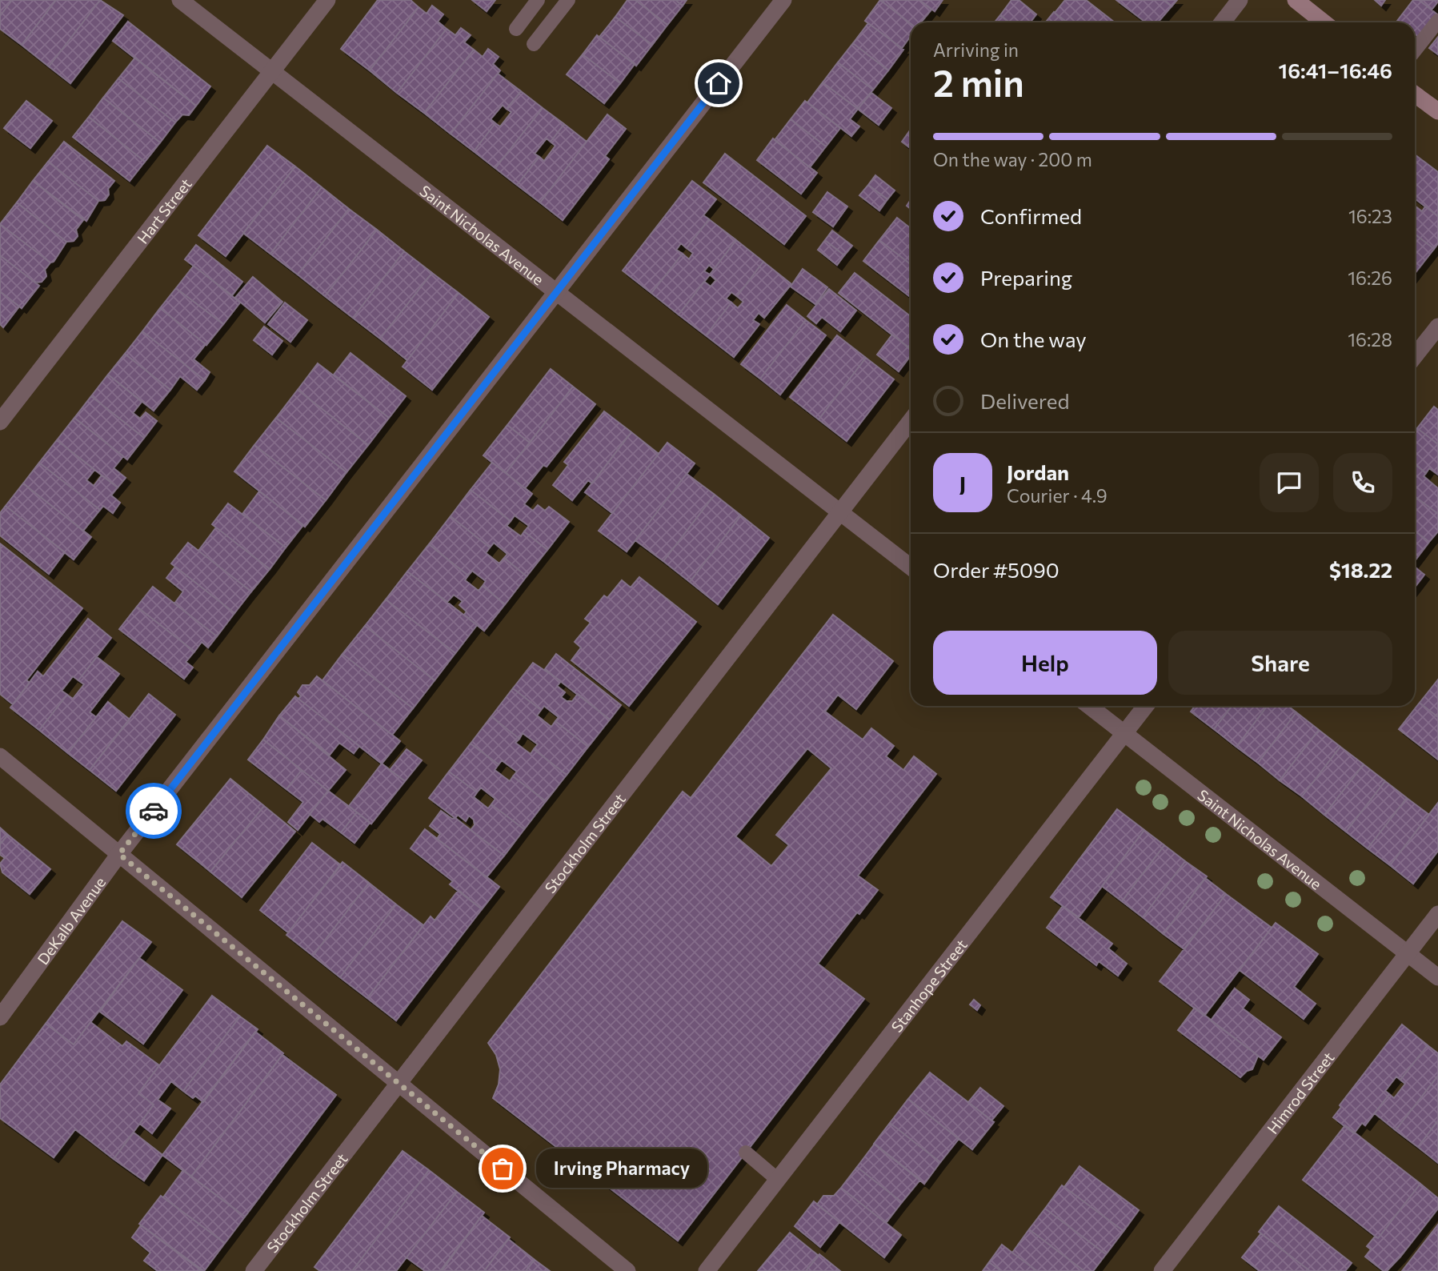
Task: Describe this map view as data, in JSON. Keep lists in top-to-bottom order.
{
  "streets": {
    "street": [
      "Hart Street",
      "Saint Nicholas Avenue",
      "Stockholm Street",
      "DeKalb Avenue",
      "Stanhope Street",
      "Himrod Street"
    ]
  },
  "crossings": [
    ["Hart Street", "Saint Nicholas Avenue"],
    ["Saint Nicholas Avenue", "Stockholm Street"],
    ["Saint Nicholas Avenue", "DeKalb Avenue"],
    ["Saint Nicholas Avenue", "Stanhope Street"],
    ["Saint Nicholas Avenue", "Himrod Street"]
  ],
  "places": ["Irving Pharmacy"],
  "page": {
    "heading": ["2 min", "Arriving in", "16:41–16:46"],
    "panel": [
      "Jordan",
      "Courier · 4.9",
      "Order #5090",
      "$18.22"
    ],
    "bar": "On the way · 200 m",
    "list": [
      ["Confirmed", "16:23"],
      ["Preparing", "16:26"],
      ["On the way", "16:28"],
      "Delivered"
    ],
    "round": "J",
    "buttons": ["Help", "Share"],
    "bubble": "Irving Pharmacy"
  }
}
